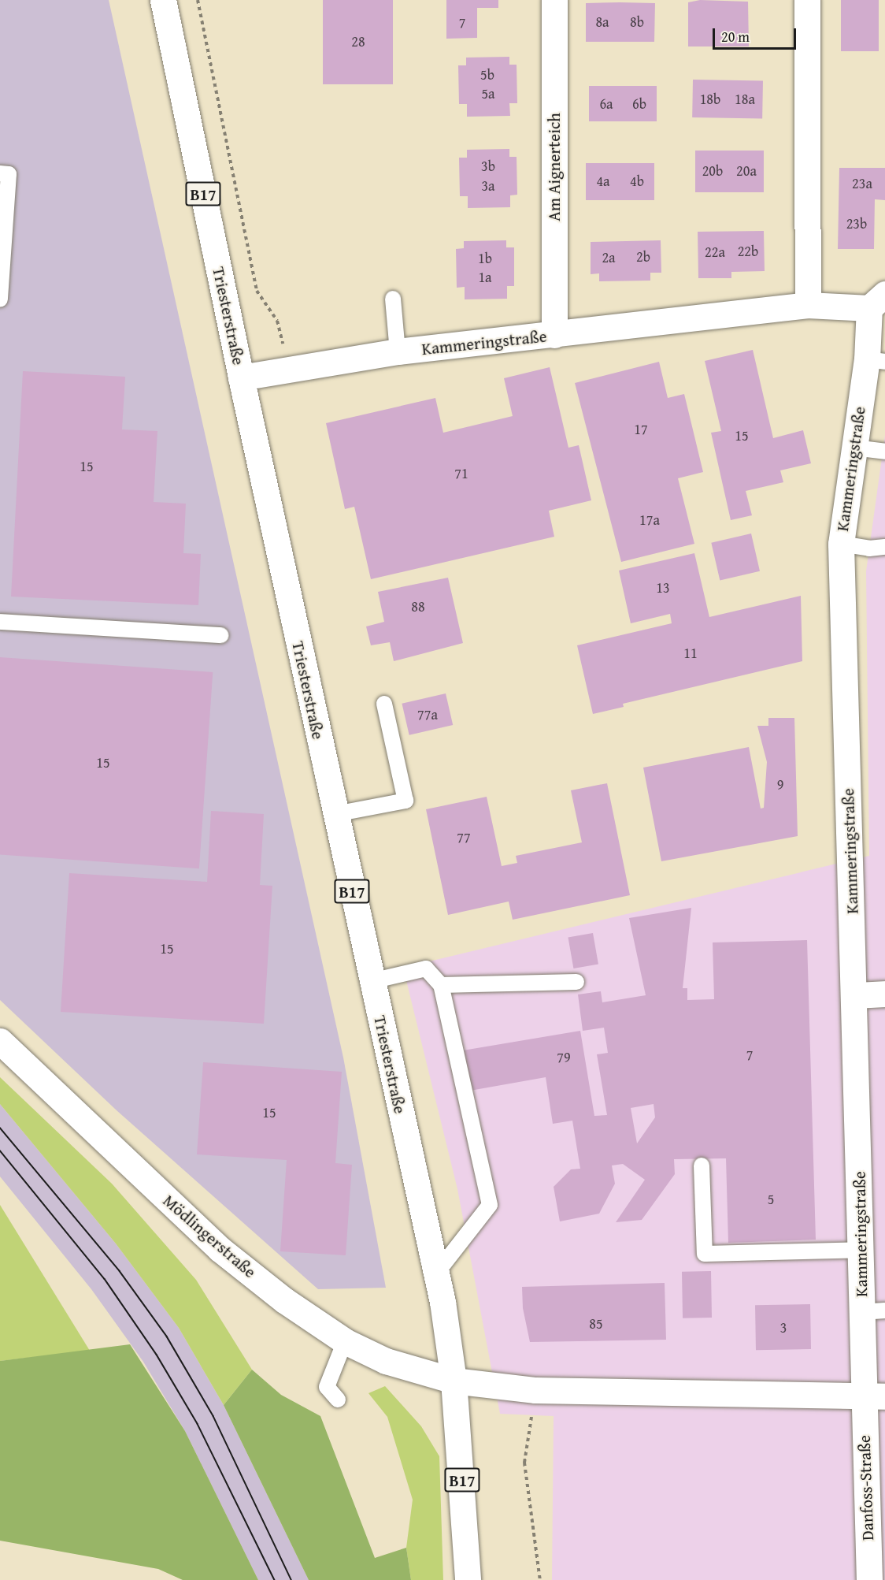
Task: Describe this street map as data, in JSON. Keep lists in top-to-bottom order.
{
  "streets": {
    "street": [
      "Am Aignerteich",
      "B17",
      "Triesterstraße",
      "Kammeringstraße",
      "Mödlingerstraße",
      "Danfoss-Straße"
    ]
  },
  "crossings": [
    ["Am Aignerteich", "Kammeringstraße"],
    ["B17", "Triesterstraße"],
    ["B17", "Mödlingerstraße"],
    ["Triesterstraße", "Kammeringstraße"],
    ["Triesterstraße", "Mödlingerstraße"],
    ["Kammeringstraße", "Danfoss-Straße"]
  ],
  "house_numbers": [
    "8a",
    "8b",
    "7",
    "28",
    "5b",
    "5a",
    "18b",
    "18a",
    "6a",
    "6b",
    "3b",
    "20b",
    "20a",
    "4a",
    "4b",
    "23a",
    "3a",
    "23b",
    "22b",
    "22a",
    "2b",
    "2a",
    "1b",
    "1a",
    "17",
    "15",
    "15",
    "71",
    "17a",
    "13",
    "88",
    "11",
    "77a",
    "15",
    "9",
    "77",
    "15",
    "7",
    "79",
    "15",
    "5",
    "85",
    "3"
  ],
  "scale_bar": "20 m"
}
